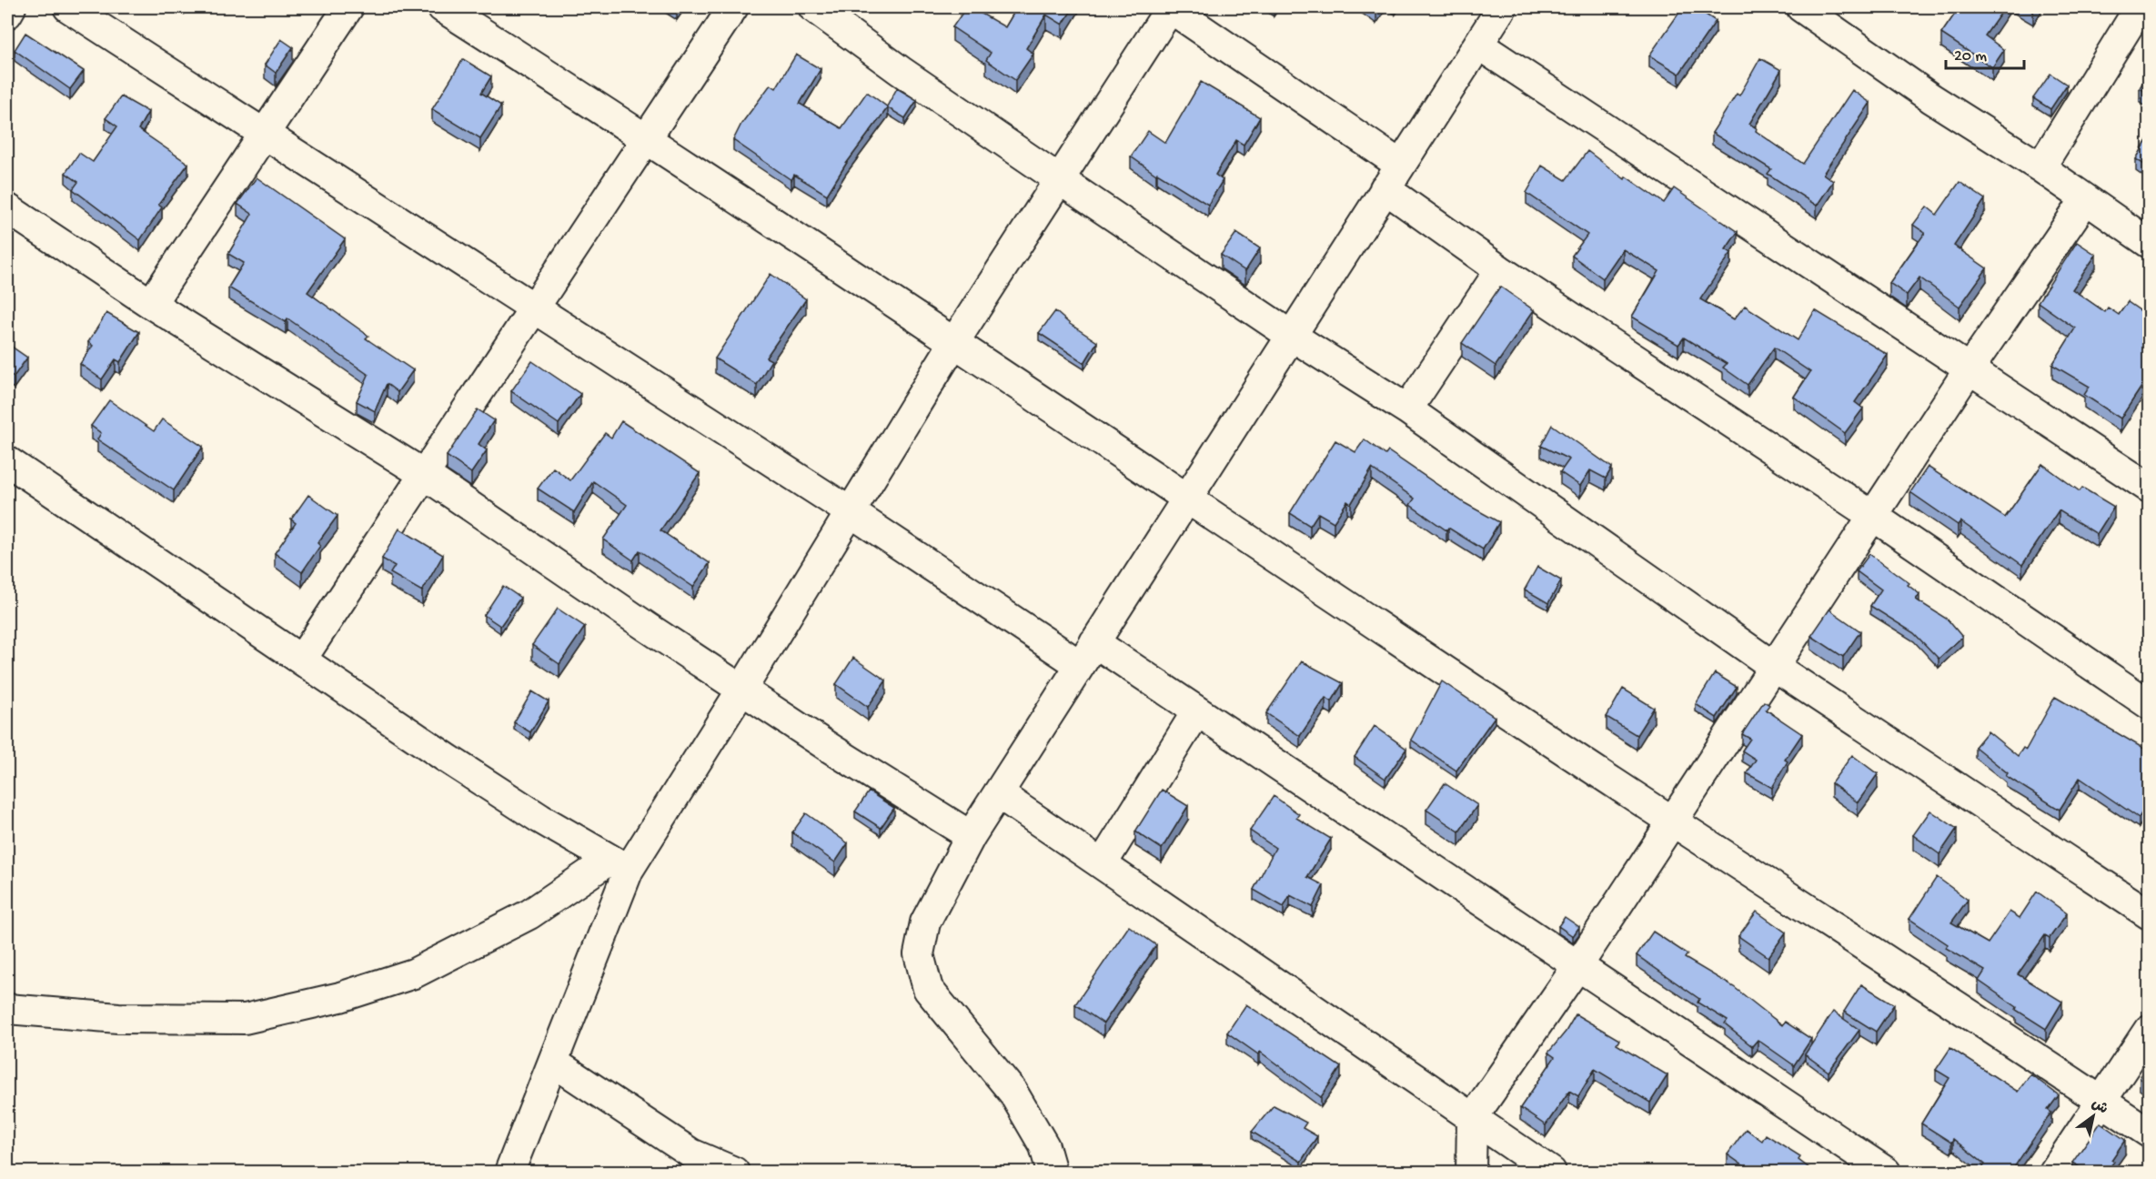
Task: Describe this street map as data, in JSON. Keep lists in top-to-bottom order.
{
  "scale_bar": "20 m",
  "north": "top right"
}
